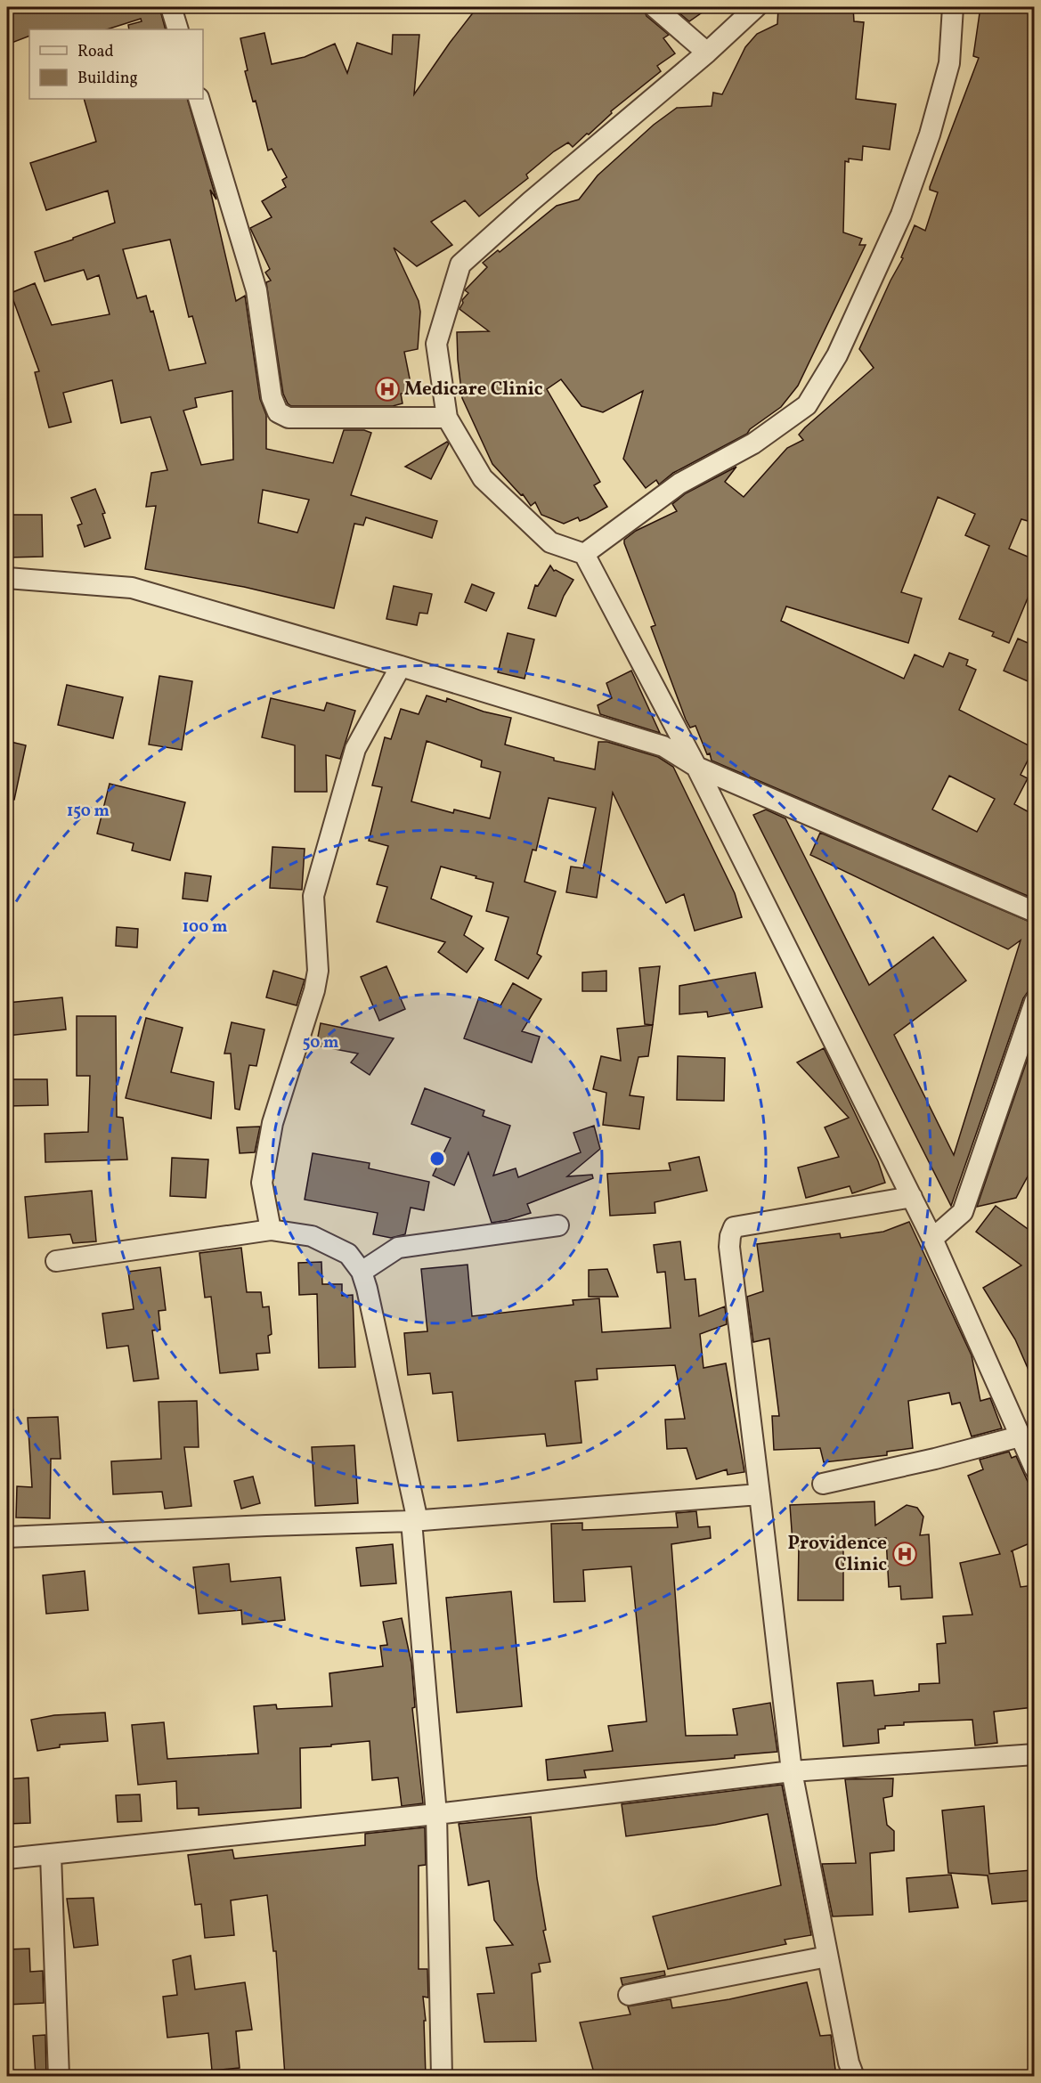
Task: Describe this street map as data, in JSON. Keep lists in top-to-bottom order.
{
  "places": {
    "hospital": ["Medicare Clinic", "Providence Clinic"]
  },
  "legend": ["Road", "Building"],
  "rings": ["150 m", "100 m", "50 m"]
}
